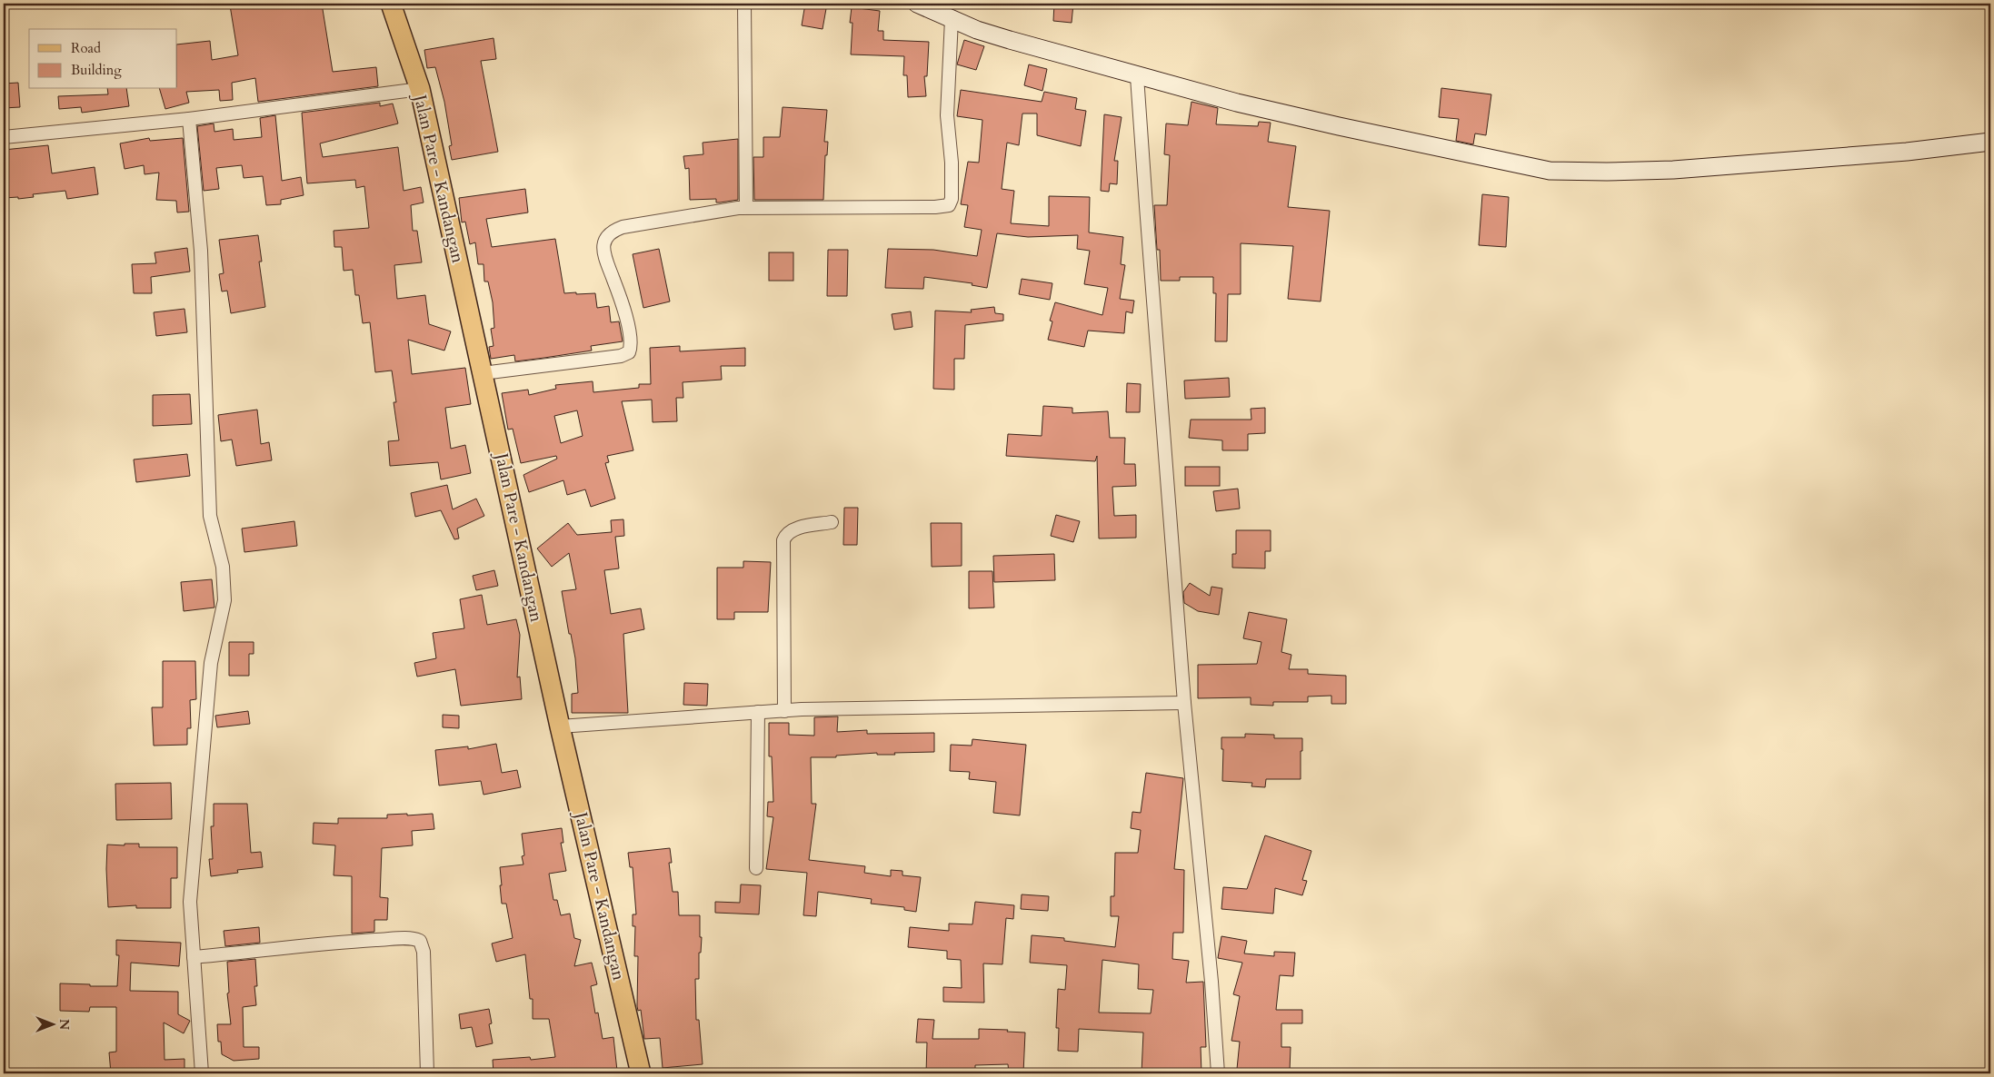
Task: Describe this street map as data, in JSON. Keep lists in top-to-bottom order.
{
  "streets": {
    "main road": ["Jalan Pare - Kandangan"]
  },
  "legend": ["Road", "Building"],
  "north": "right"
}
